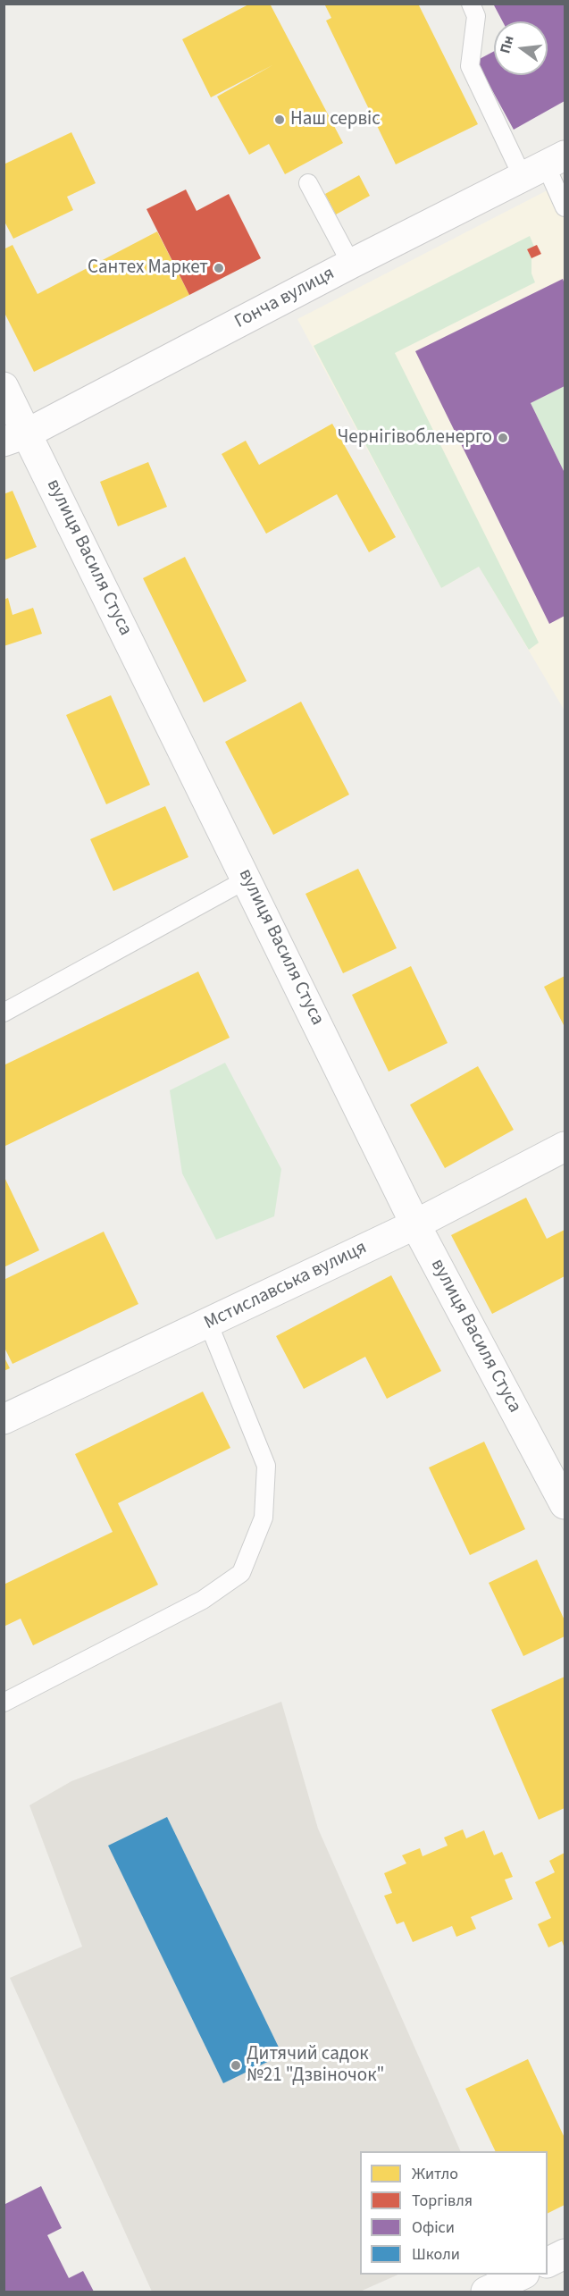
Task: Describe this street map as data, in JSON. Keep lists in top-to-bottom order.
{
  "streets": {
    "street": ["Гонча вулиця", "вулиця Василя Стуса", "Мстиславська вулиця"]
  },
  "crossings": [
    ["Гонча вулиця", "вулиця Василя Стуса"],
    ["вулиця Василя Стуса", "Мстиславська вулиця"]
  ],
  "places": [
    "Наш сервіс",
    "Сантех Маркет",
    "Чернігівобленерго",
    "Дитячий садок №21 \"Дзвіночок\""
  ],
  "legend": [
    "Житло",
    "Торгівля",
    "Офіси",
    "Школи"
  ],
  "north": "left"
}
